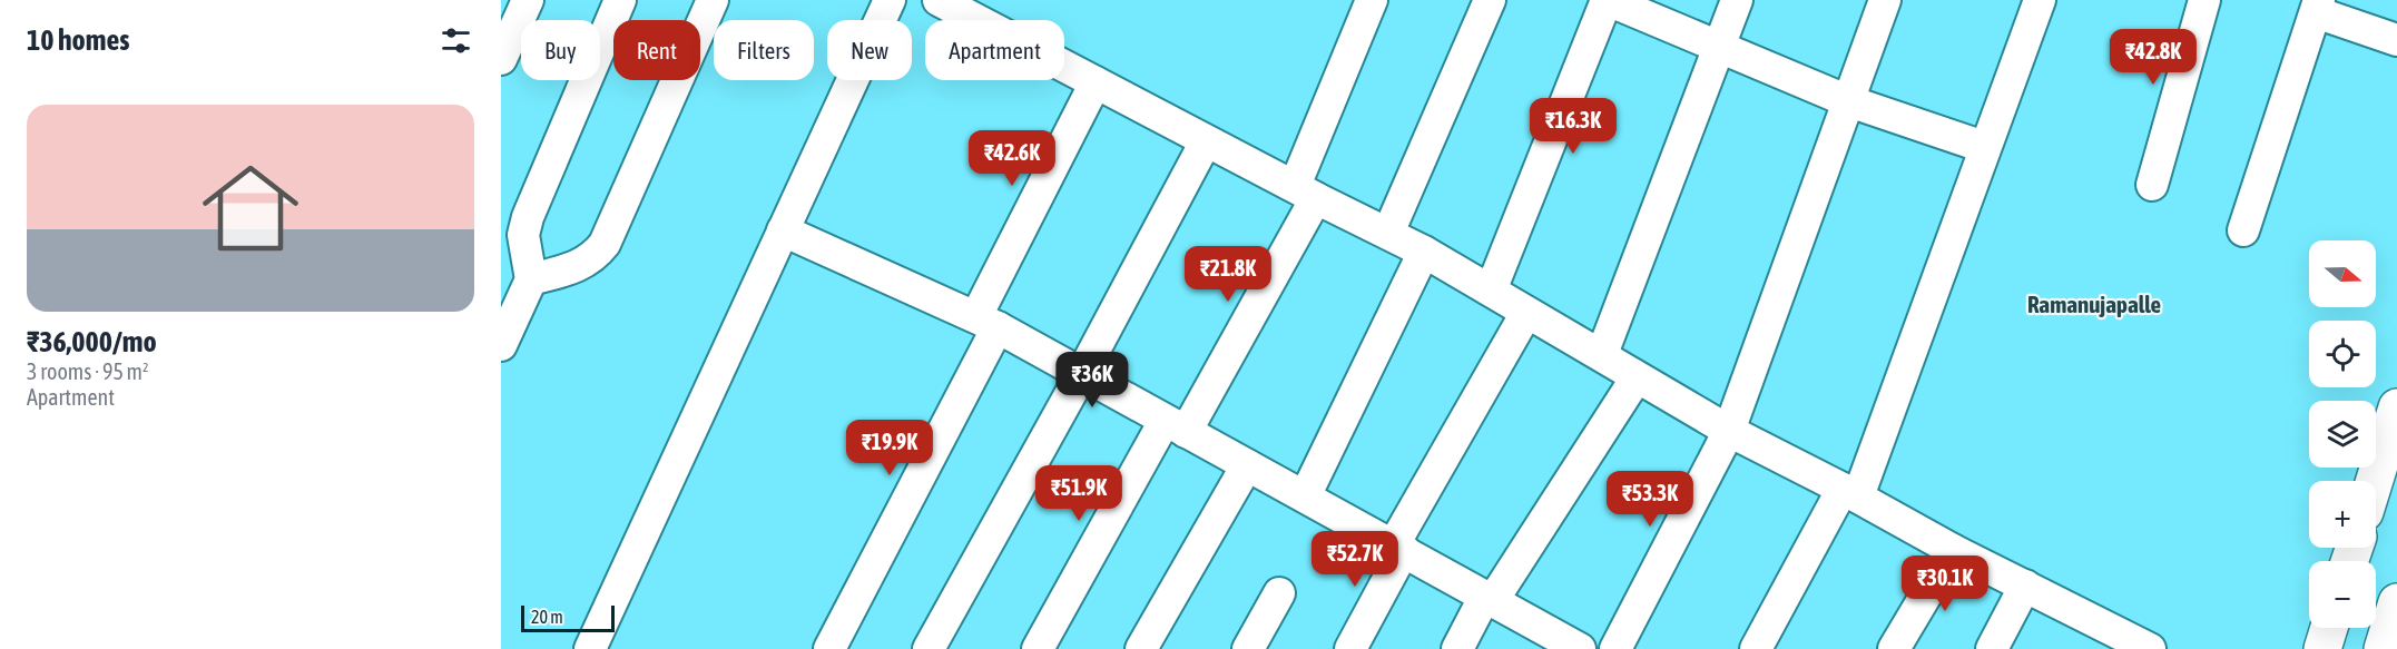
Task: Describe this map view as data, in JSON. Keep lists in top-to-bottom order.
{
  "districts": ["Ramanujapalle"],
  "scale_bar": "20 m",
  "north": "right",
  "page": {
    "heading": "10 homes",
    "chip": [
      "Buy",
      "Rent",
      "Filters",
      "New",
      "Apartment"
    ],
    "price": [
      "₹42.8K",
      "₹16.3K",
      "₹42.6K",
      "₹21.8K",
      "₹36K",
      "₹19.9K",
      "₹51.9K",
      "₹53.3K",
      "₹52.7K",
      "₹30.1K"
    ],
    "list": [
      {
        "name": "₹36,000/mo",
        "note": "3 rooms · 95 m² · Apartment"
      }
    ],
    "map_buttons": ["+", "−"],
    "scale": "20 m"
  }
}
